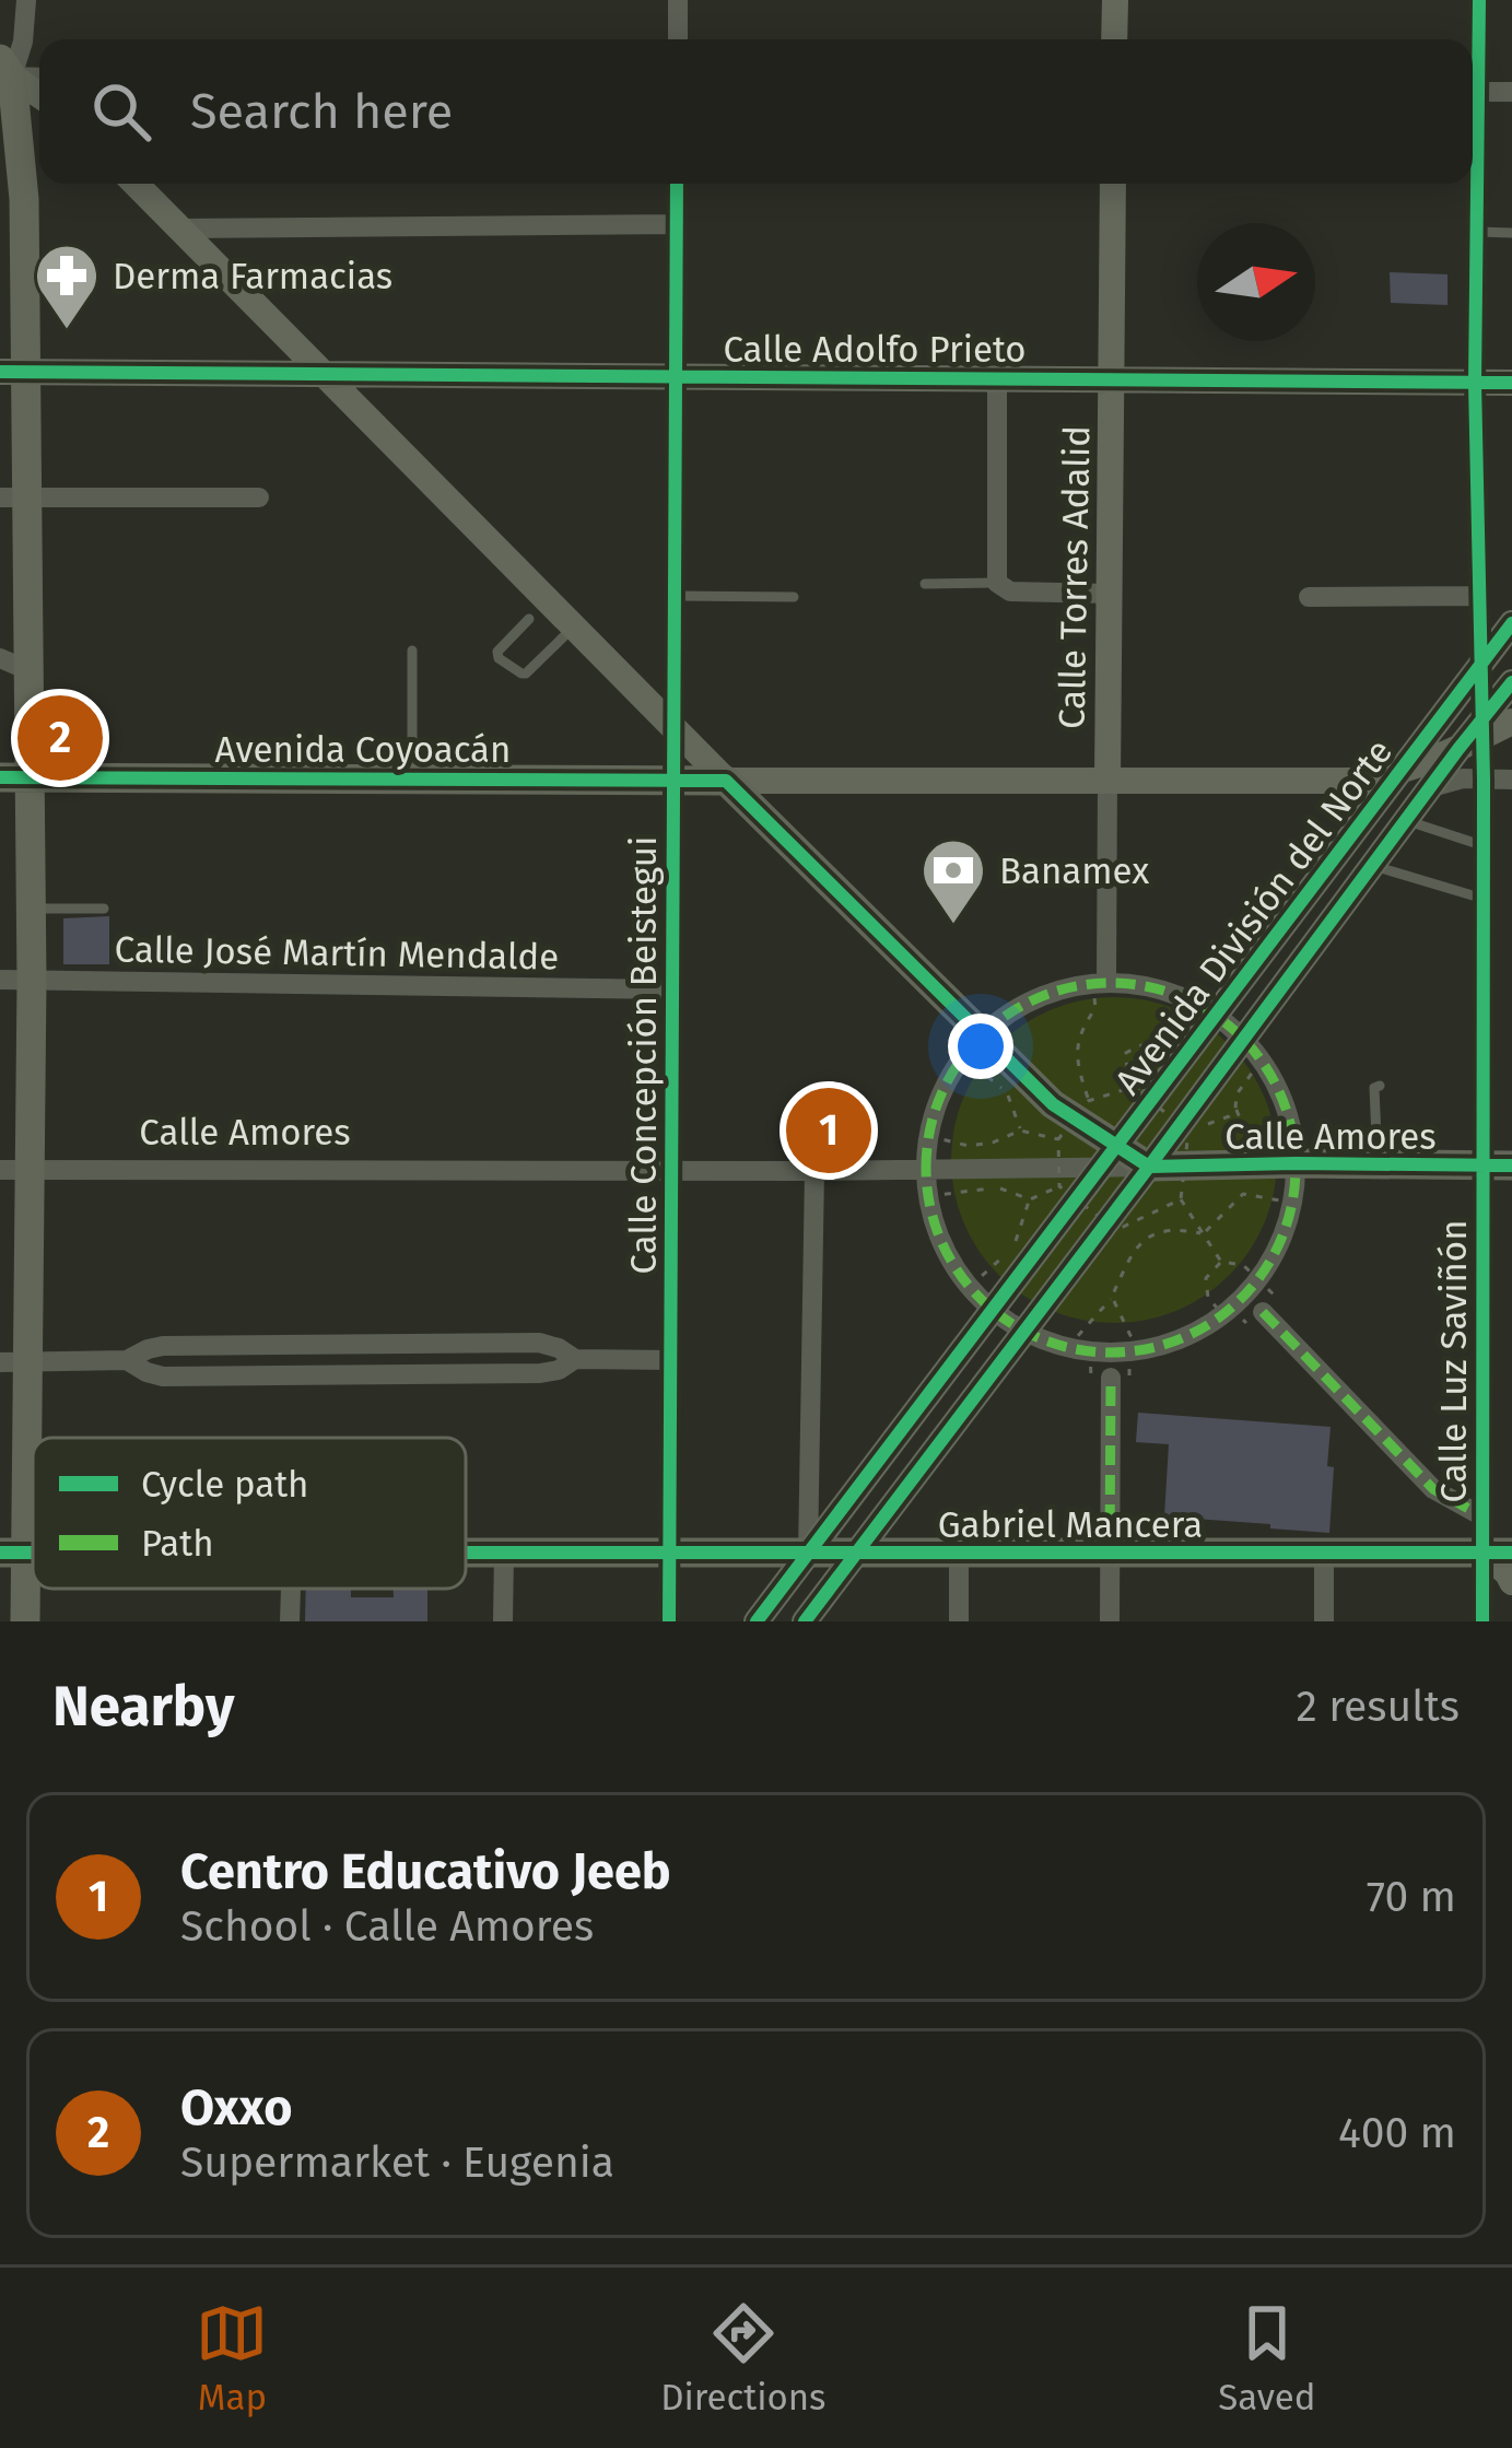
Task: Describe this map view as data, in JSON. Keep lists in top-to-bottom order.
{
  "streets": {
    "main road": ["Avenida Coyoacán", "Calle Amores", "Gabriel Mancera"],
    "street": [
      "Calle Adolfo Prieto",
      "Calle Torres Adalid",
      "Avenida División del Norte",
      "Calle José Martín Mendalde",
      "Calle Concepción Beistegui",
      "Calle Luz Saviñón"
    ]
  },
  "crossings": [
    ["Calle Adolfo Prieto", "Calle Torres Adalid"],
    ["Calle Adolfo Prieto", "Calle Concepción Beistegui"],
    ["Calle Torres Adalid", "Avenida Coyoacán"],
    ["Avenida Coyoacán", "Avenida División del Norte"],
    ["Avenida Coyoacán", "Calle Concepción Beistegui"],
    ["Avenida División del Norte", "Calle Amores"],
    ["Avenida División del Norte", "Gabriel Mancera"],
    ["Calle José Martín Mendalde", "Calle Concepción Beistegui"],
    ["Calle Concepción Beistegui", "Calle Amores"],
    ["Calle Concepción Beistegui", "Gabriel Mancera"],
    ["Calle Amores", "Calle Luz Saviñón"],
    ["Calle Luz Saviñón", "Gabriel Mancera"]
  ],
  "places": {
    "pharmacy": ["Derma Farmacias"],
    "bank": ["Banamex"]
  },
  "legend": ["Cycle path", "Path"],
  "north": "right",
  "page": {
    "search": "Search here",
    "pins": ["2", "1"],
    "heading": ["Nearby", "2 results"],
    "list": [
      {
        "mark": "1",
        "name": "Centro Educativo Jeeb",
        "note": "School · Calle Amores",
        "value": "70 m"
      },
      {
        "mark": "2",
        "name": "Oxxo",
        "note": "Supermarket · Eugenia",
        "value": "400 m"
      }
    ],
    "nav": ["Map", "Directions", "Saved"]
  }
}
